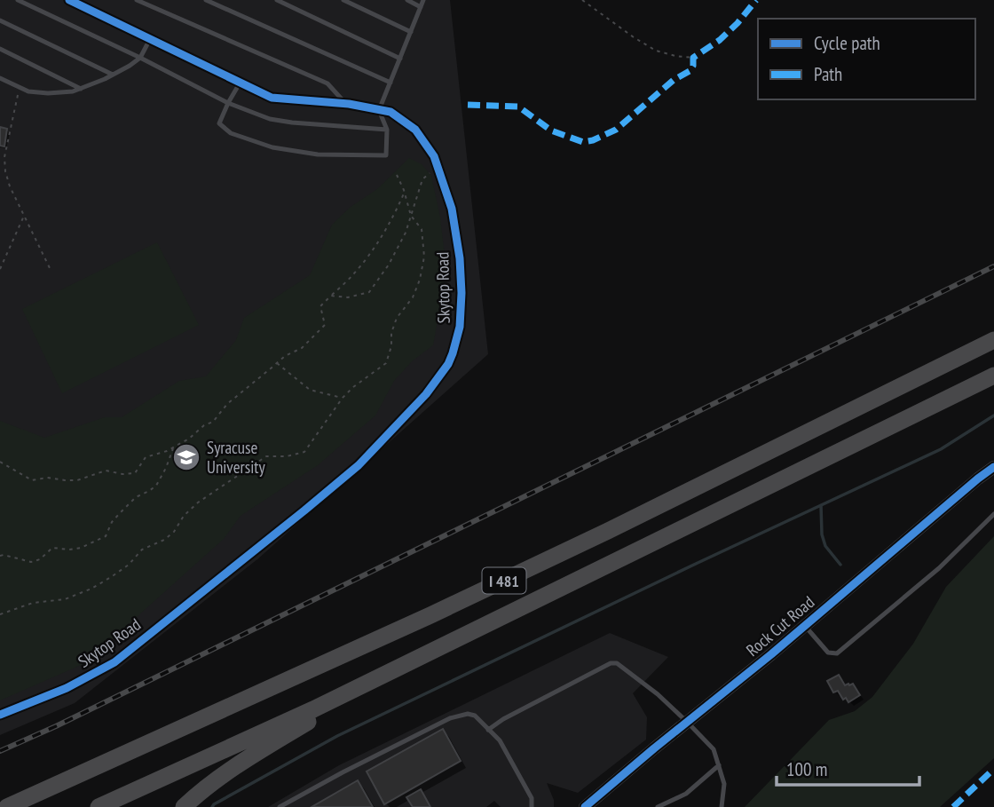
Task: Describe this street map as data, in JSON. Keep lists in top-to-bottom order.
{
  "streets": {
    "highway": ["I 481"],
    "street": ["Skytop Road", "Rock Cut Road"]
  },
  "places": {
    "school or university": ["Syracuse University"]
  },
  "legend": ["Cycle path", "Path"],
  "scale_bar": "100 m"
}
